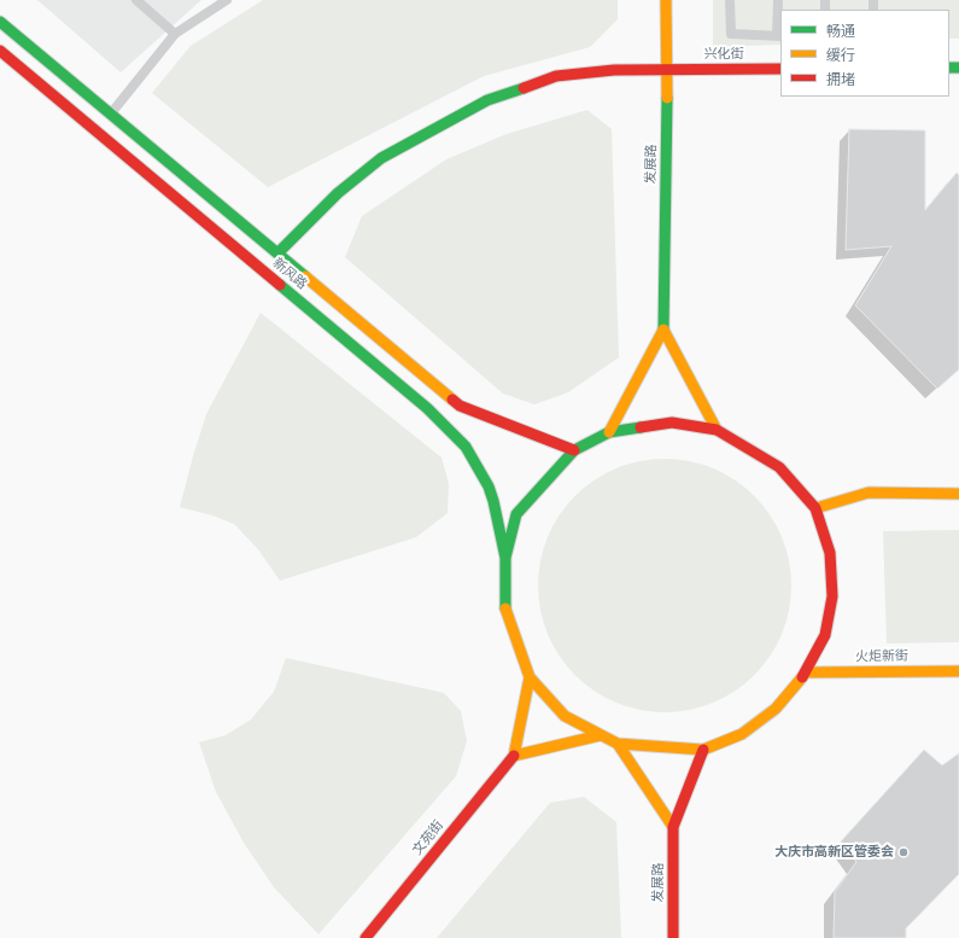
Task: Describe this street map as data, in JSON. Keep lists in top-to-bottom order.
{
  "streets": {
    "main road": [
      "兴化街",
      "发展路",
      "新风路",
      "火炬新街",
      "文苑街"
    ]
  },
  "crossings": [
    ["兴化街", "发展路"],
    ["兴化街", "新风路"]
  ],
  "places": ["大庆市高新区管委会"],
  "legend": ["畅通", "缓行", "拥堵"]
}
